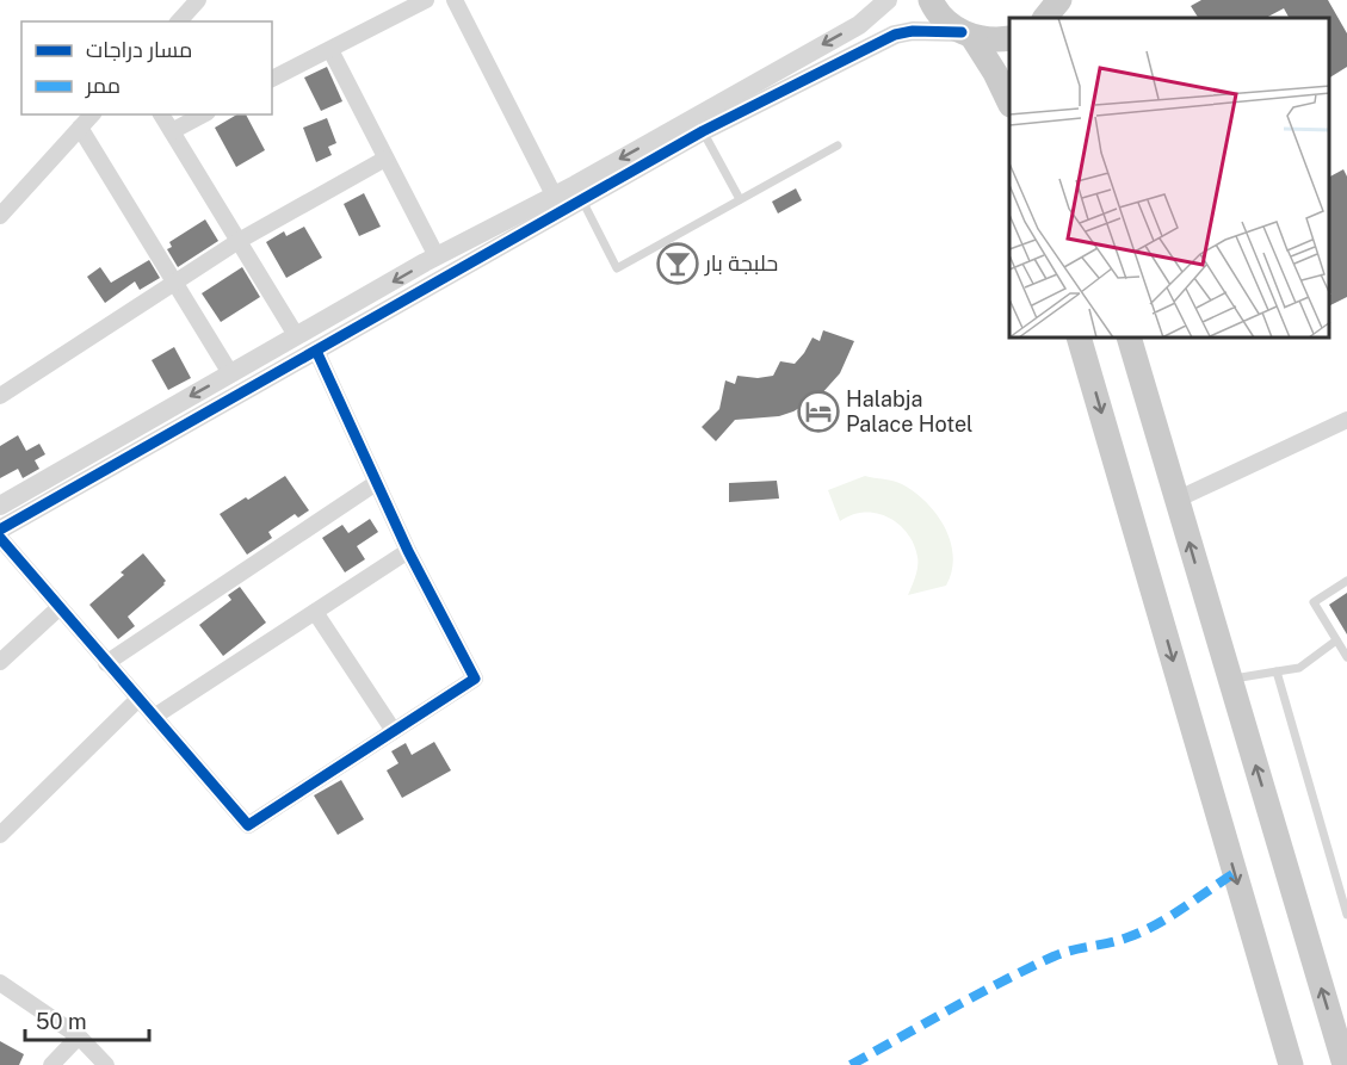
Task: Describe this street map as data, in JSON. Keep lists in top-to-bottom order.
{
  "places": {
    "bar": ["حلبجة بار"],
    "hotel": ["Halabja Palace Hotel"]
  },
  "legend": ["مسار دراجات", "ممر"],
  "scale_bar": "50 m"
}
